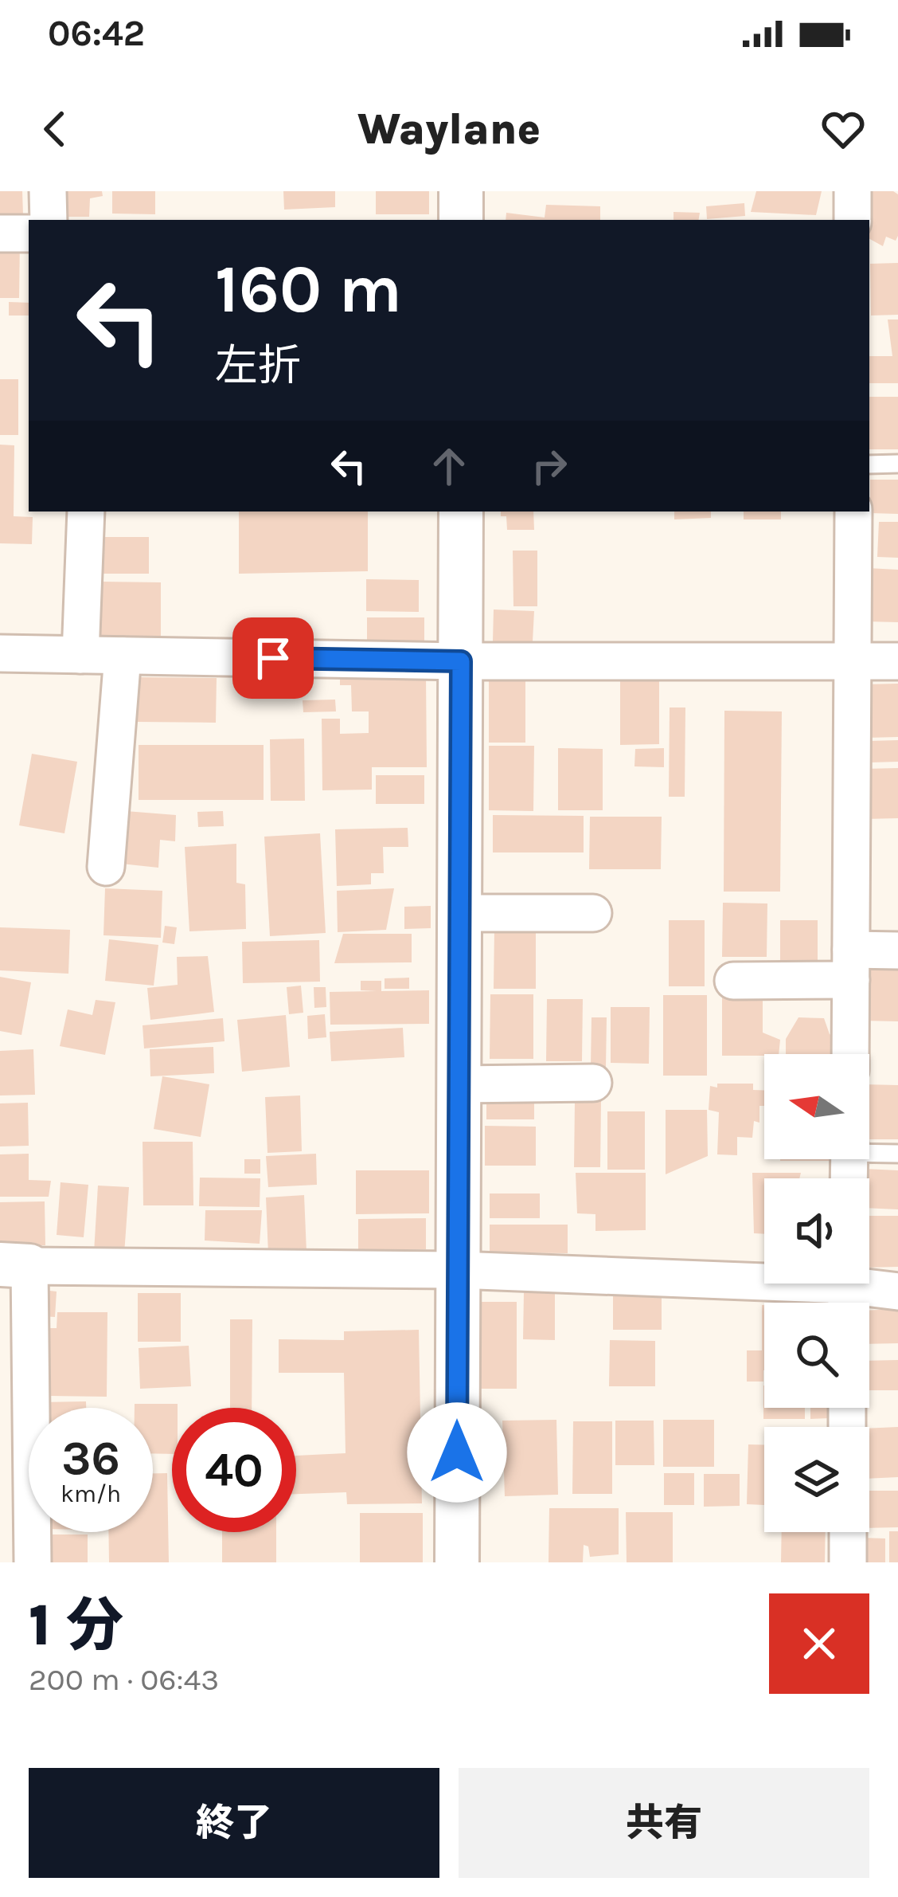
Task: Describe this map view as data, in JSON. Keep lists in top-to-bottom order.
{
  "north": "left",
  "page": {
    "status": "06:42",
    "header": "Waylane",
    "turn": ["160 m", "左折"],
    "speed": "36 km/h",
    "limit": "40",
    "heading": ["1 分", "200 m · 06:43"],
    "buttons": ["終了", "共有"]
  }
}
